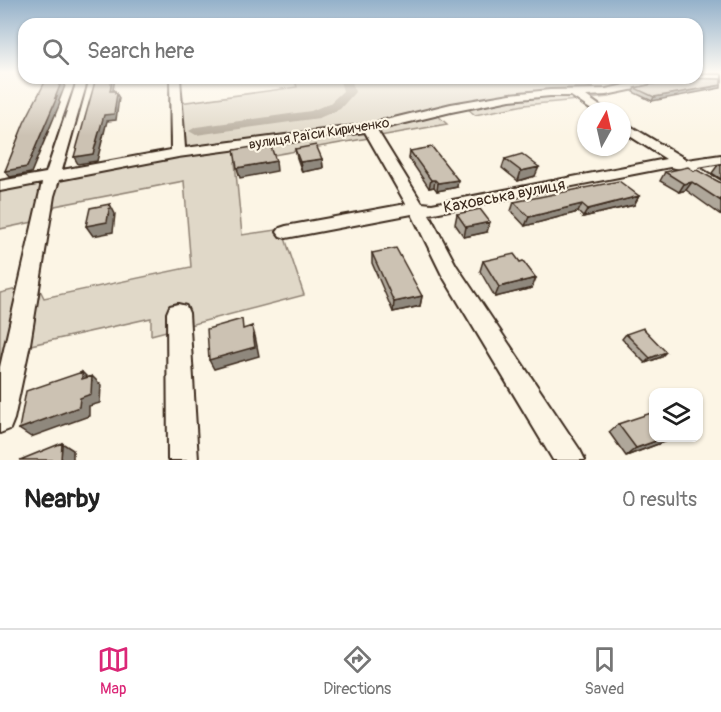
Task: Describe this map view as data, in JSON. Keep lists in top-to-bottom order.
{
  "streets": {
    "street": ["вулиця Раїси Кириченко", "Каховська вулиця"]
  },
  "north": "top",
  "page": {
    "search": "Search here",
    "heading": ["Nearby", "0 results"],
    "nav": ["Map", "Directions", "Saved"]
  }
}
